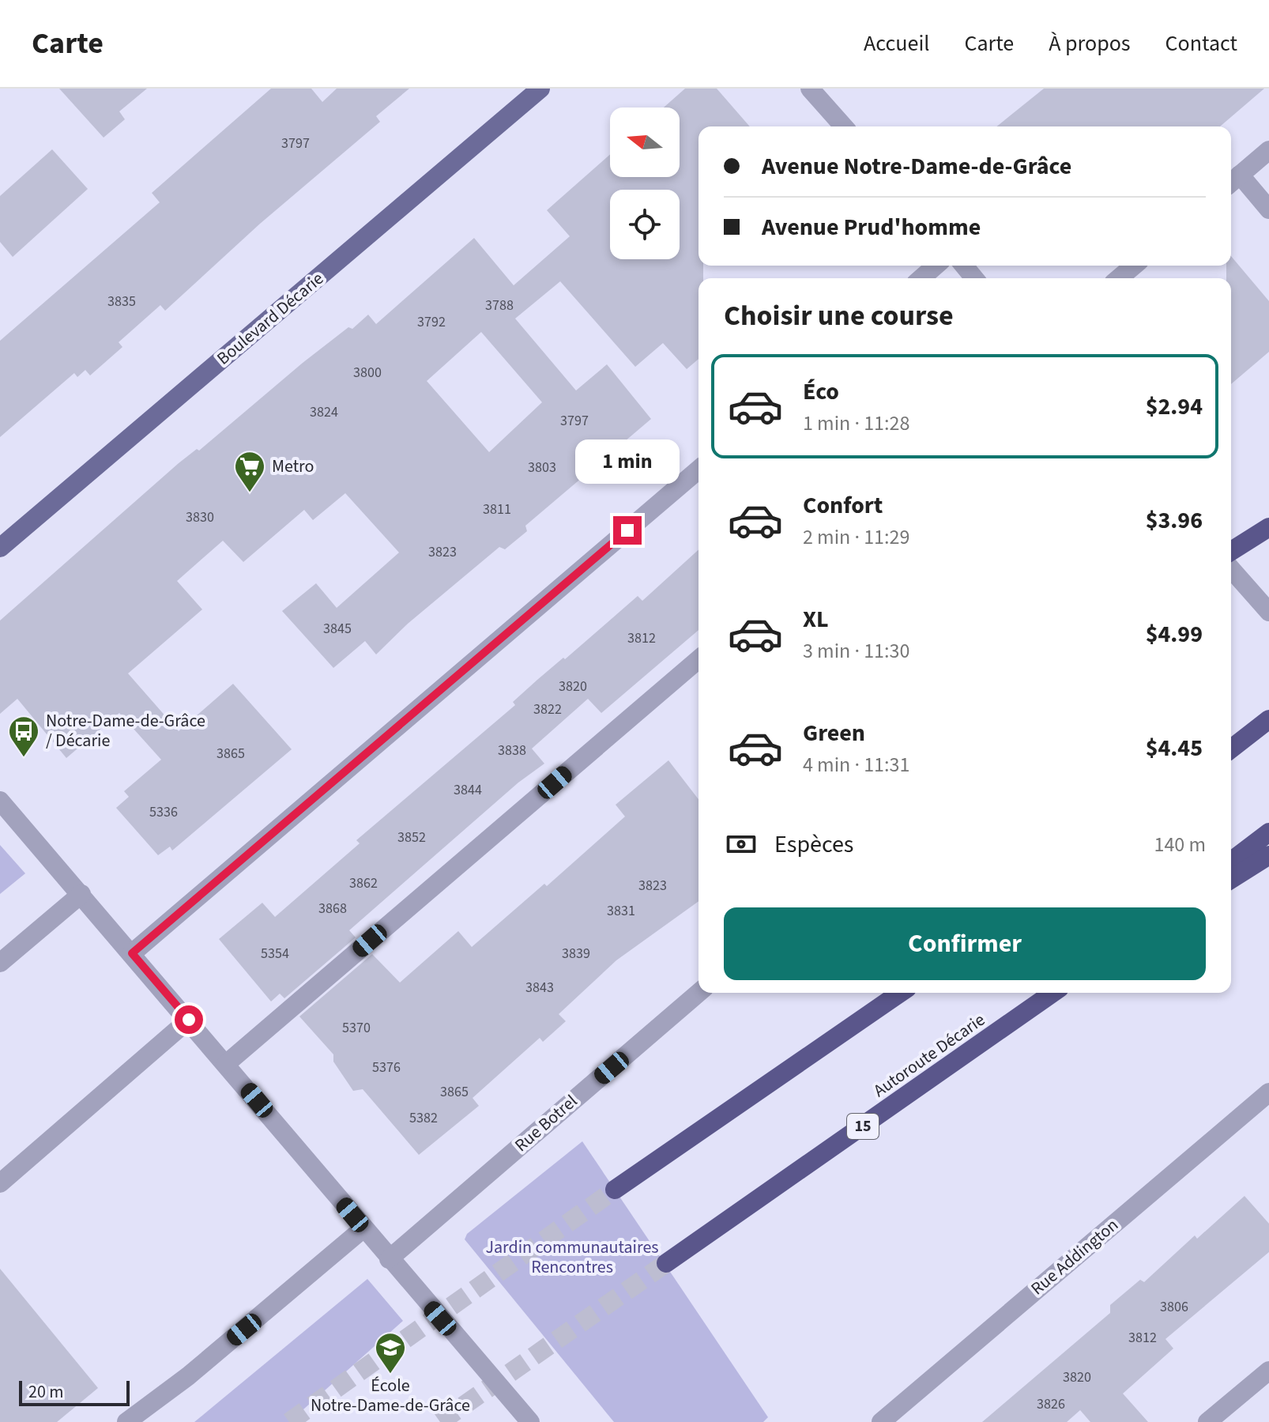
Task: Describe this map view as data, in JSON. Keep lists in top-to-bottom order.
{
  "streets": {
    "highway": ["Autoroute Décarie", "15"],
    "main road": ["Boulevard Décarie"],
    "street": ["Rue Botrel", "Rue Addington"]
  },
  "parks": ["Jardin communautaires Rencontres"],
  "places": {
    "supermarket": ["Metro"],
    "bus stop": ["Notre-Dame-de-Grâce / Décarie"],
    "school or university": ["École Notre-Dame-de-Grâce"]
  },
  "house_numbers": [
    "3797",
    "3835",
    "3788",
    "3792",
    "3800",
    "3824",
    "3797",
    "3803",
    "3811",
    "3830",
    "3823",
    "3845",
    "3812",
    "3820",
    "3822",
    "3838",
    "3865",
    "3844",
    "5336",
    "3852",
    "3862",
    "3823",
    "3868",
    "3831",
    "5354",
    "3839",
    "3843",
    "5370",
    "5376",
    "3865",
    "5382",
    "3806",
    "3812",
    "3820",
    "3826"
  ],
  "scale_bar": "20 m",
  "north": "left",
  "page": {
    "header": "Carte",
    "nav": [
      "Accueil",
      "Carte",
      "À propos",
      "Contact"
    ],
    "banner": ["Avenue Notre-Dame-de-Grâce", "Avenue Prud'homme"],
    "heading": "Choisir une course",
    "list": [
      {
        "name": "Éco",
        "note": "1 min · 11:28",
        "value": "$2.94"
      },
      {
        "name": "Confort",
        "note": "2 min · 11:29",
        "value": "$3.96"
      },
      {
        "name": "XL",
        "note": "3 min · 11:30",
        "value": "$4.99"
      },
      {
        "name": "Green",
        "note": "4 min · 11:31",
        "value": "$4.45"
      }
    ],
    "bubble": "1 min",
    "pay": ["Espèces", "140 m"],
    "buttons": "Confirmer",
    "scale": "20 m"
  }
}
